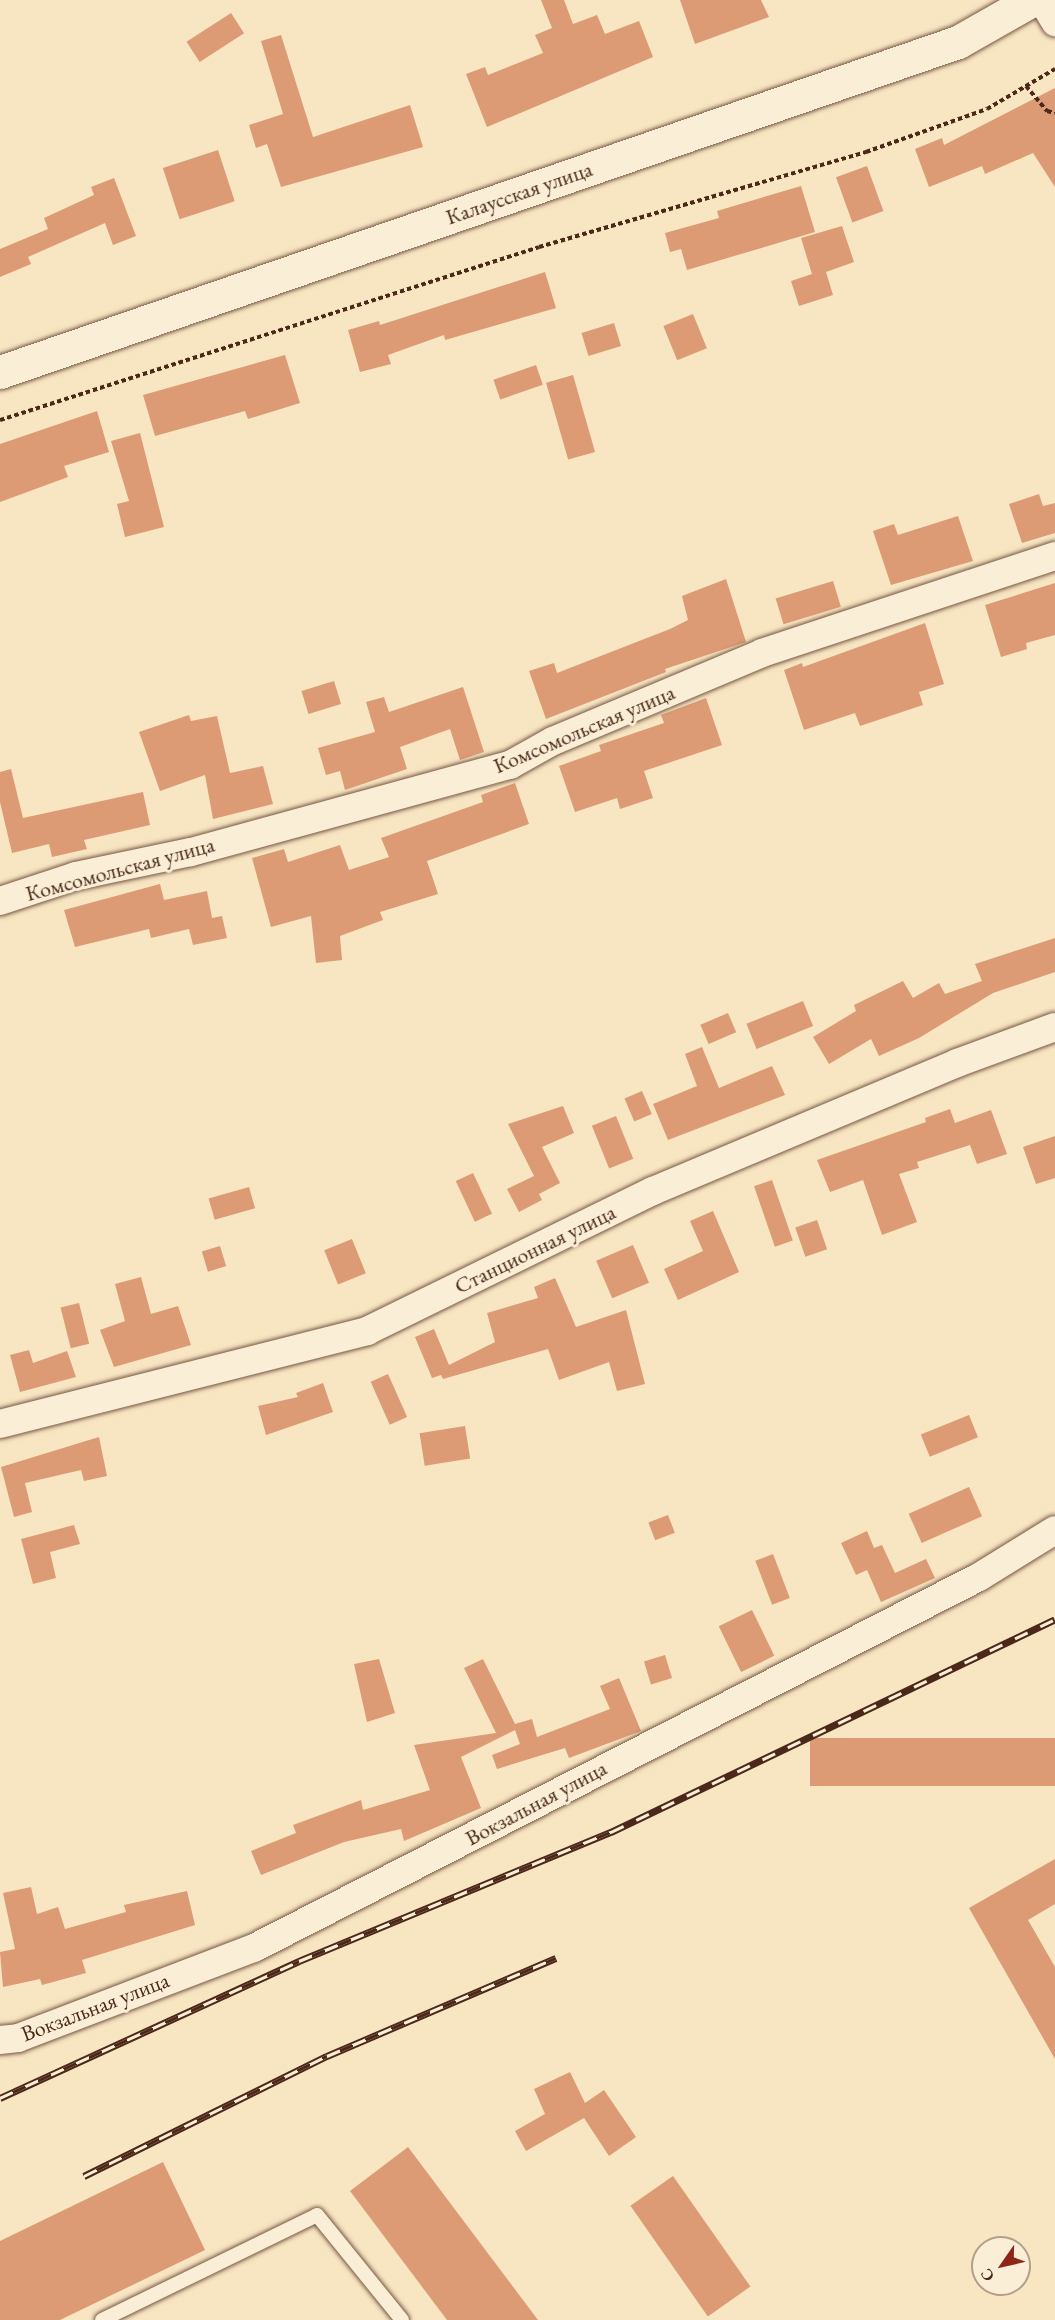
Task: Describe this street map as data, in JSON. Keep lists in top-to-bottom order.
{
  "streets": {
    "street": [
      "Калаусская улица",
      "Комсомольская улица",
      "Станционная улица",
      "Вокзальная улица"
    ]
  },
  "north": "bottom left"
}
